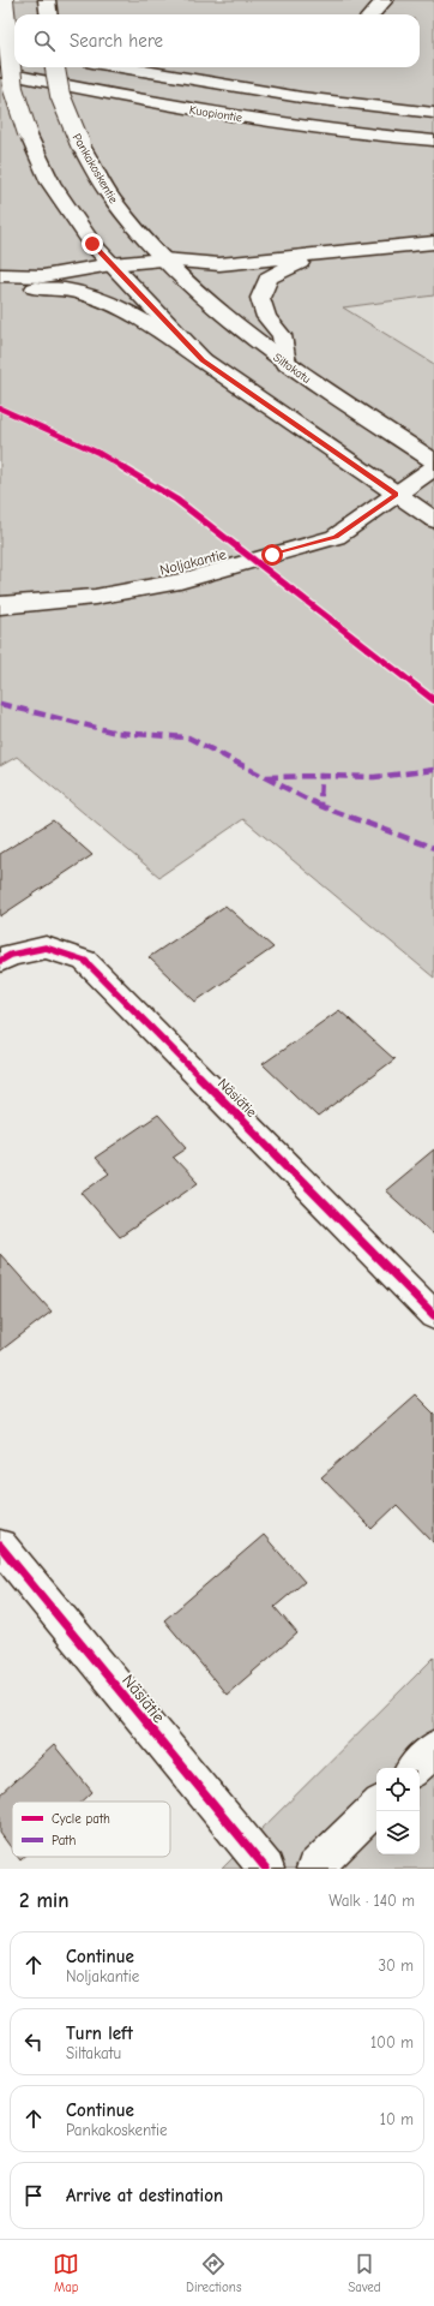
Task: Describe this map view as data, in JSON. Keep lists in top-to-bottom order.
{
  "streets": {
    "main road": [
      "Kuopiontie",
      "Pankakoskentie",
      "Siltakatu",
      "Noljakantie",
      "Näsiätie"
    ]
  },
  "crossings": [
    ["Pankakoskentie", "Siltakatu"]
  ],
  "legend": ["Cycle path", "Path"],
  "page": {
    "search": "Search here",
    "heading": ["2 min", "Walk · 140 m"],
    "list": [
      ["Continue", "Noljakantie", "30 m"],
      ["Turn left", "Siltakatu", "100 m"],
      ["Continue", "Pankakoskentie", "10 m"],
      "Arrive at destination"
    ],
    "nav": ["Map", "Directions", "Saved"]
  }
}
